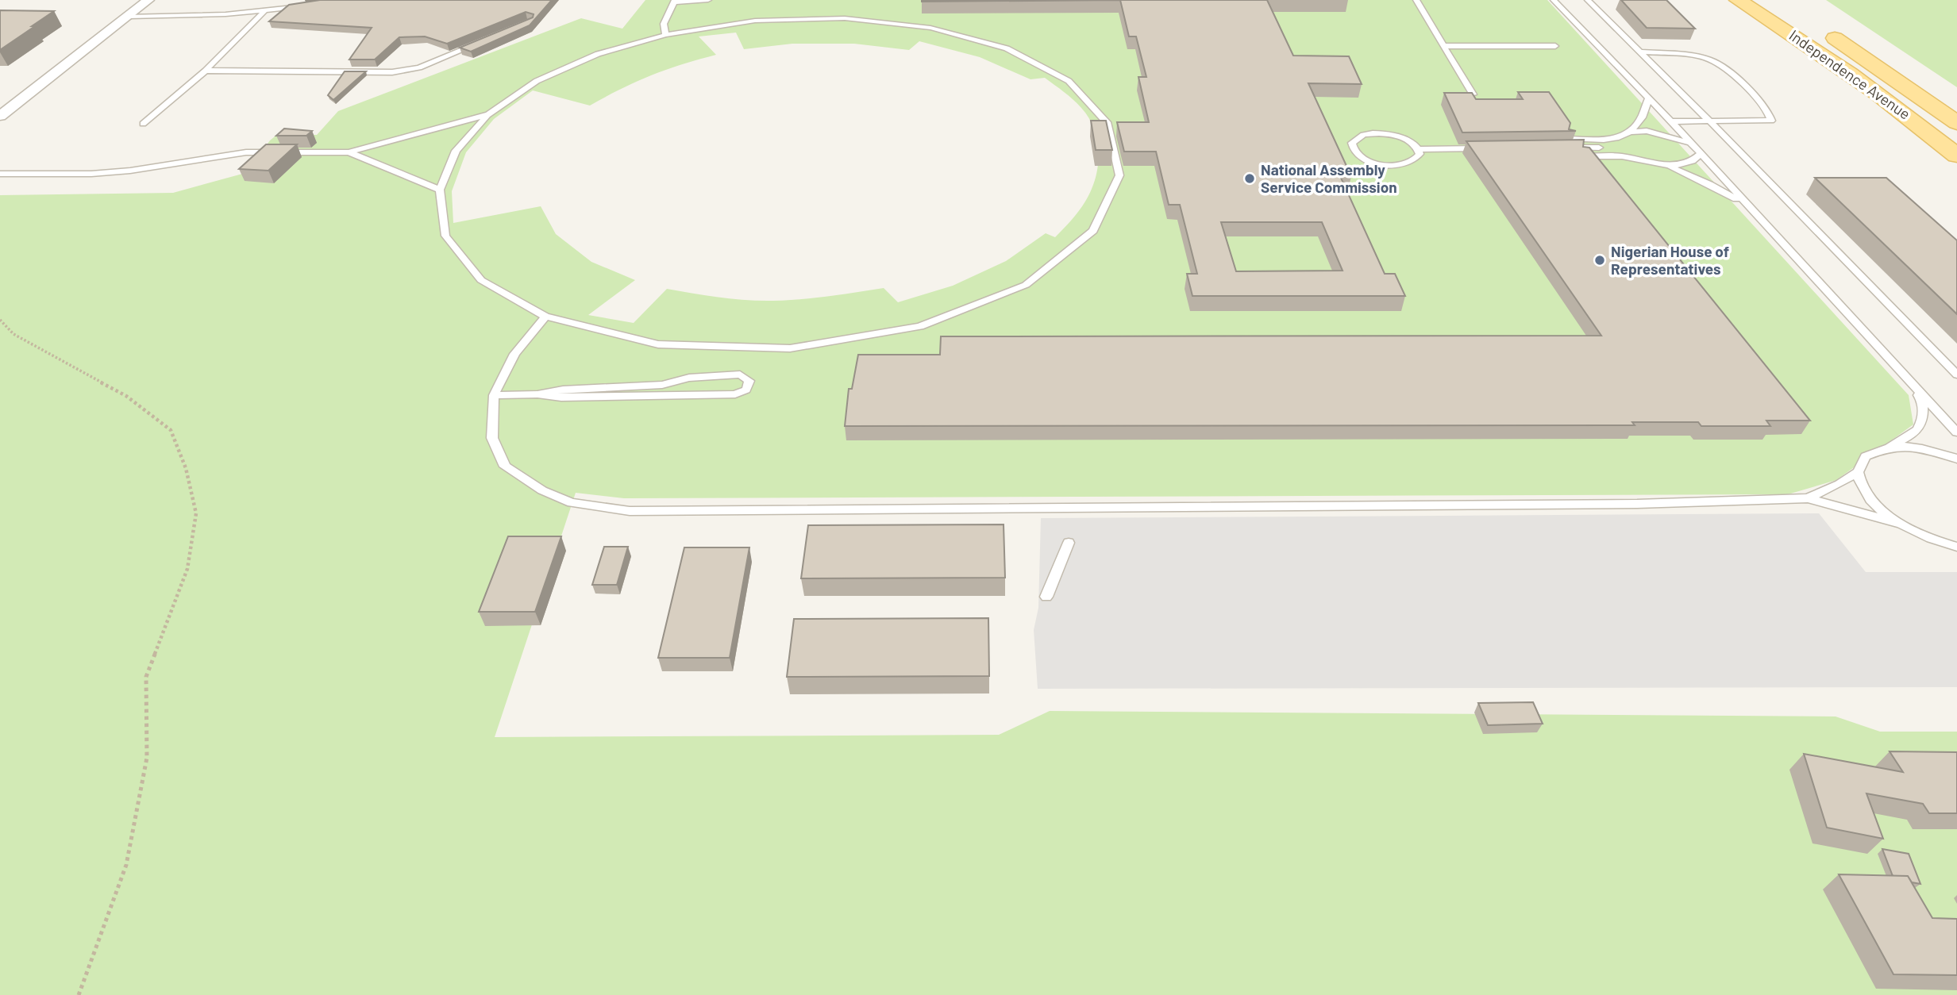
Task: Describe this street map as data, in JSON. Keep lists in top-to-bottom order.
{
  "streets": {
    "main road": ["Independence Avenue"]
  },
  "places": ["National Assembly Service Commission", "Nigerian House of Representatives"]
}
